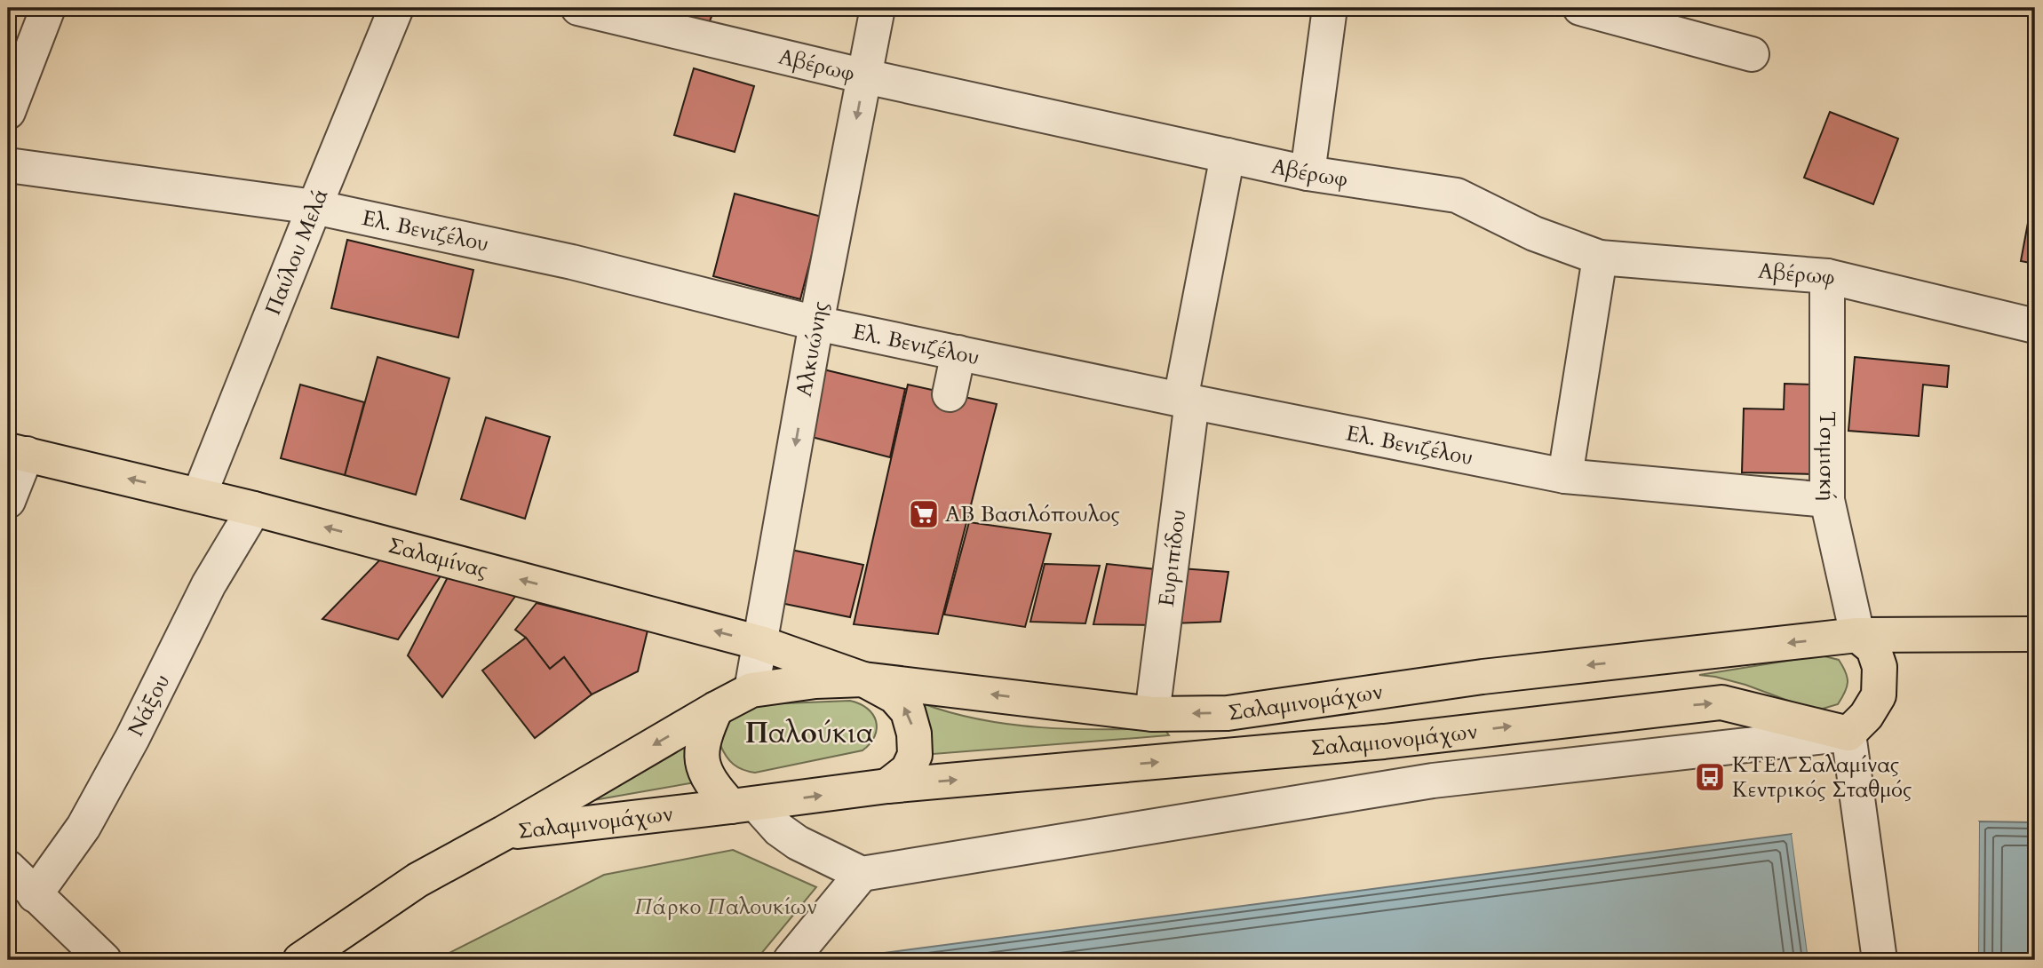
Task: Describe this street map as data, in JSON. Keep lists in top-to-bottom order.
{
  "streets": {
    "main road": ["Σαλαμίνας", "Σαλαμινομάχων", "Σαλαμιονομάχων"],
    "street": [
      "Αβέρωφ",
      "Ελ. Βενιζέλου",
      "Παύλου Μελά",
      "Αλκυώνης",
      "Τσιμισκή",
      "Ευριπίδου",
      "Νάξου"
    ]
  },
  "crossings": [
    ["Αβέρωφ", "Αλκυώνης"],
    ["Αβέρωφ", "Τσιμισκή"],
    ["Αβέρωφ", "Ευριπίδου"],
    ["Ελ. Βενιζέλου", "Παύλου Μελά"],
    ["Ελ. Βενιζέλου", "Αλκυώνης"],
    ["Ελ. Βενιζέλου", "Τσιμισκή"],
    ["Ελ. Βενιζέλου", "Ευριπίδου"],
    ["Παύλου Μελά", "Σαλαμίνας"],
    ["Αλκυώνης", "Σαλαμίνας"],
    ["Αλκυώνης", "Σαλαμινομάχων"],
    ["Τσιμισκή", "Σαλαμινομάχων"],
    ["Σαλαμίνας", "Σαλαμινομάχων"],
    ["Σαλαμίνας", "Νάξου"],
    ["Ευριπίδου", "Σαλαμινομάχων"],
    ["Σαλαμινομάχων", "Σαλαμιονομάχων"]
  ],
  "one_way": ["Αλκυώνης", "Σαλαμίνας", "Σαλαμιονομάχων"],
  "districts": ["Παλούκια"],
  "parks": ["Πάρκο Παλουκίων"],
  "places": {
    "supermarket": ["ΑΒ Βασιλόπουλος"],
    "bus stop": ["ΚΤΕΛ Σαλαμίνας Κεντρικός Σταθμός"]
  }
}
